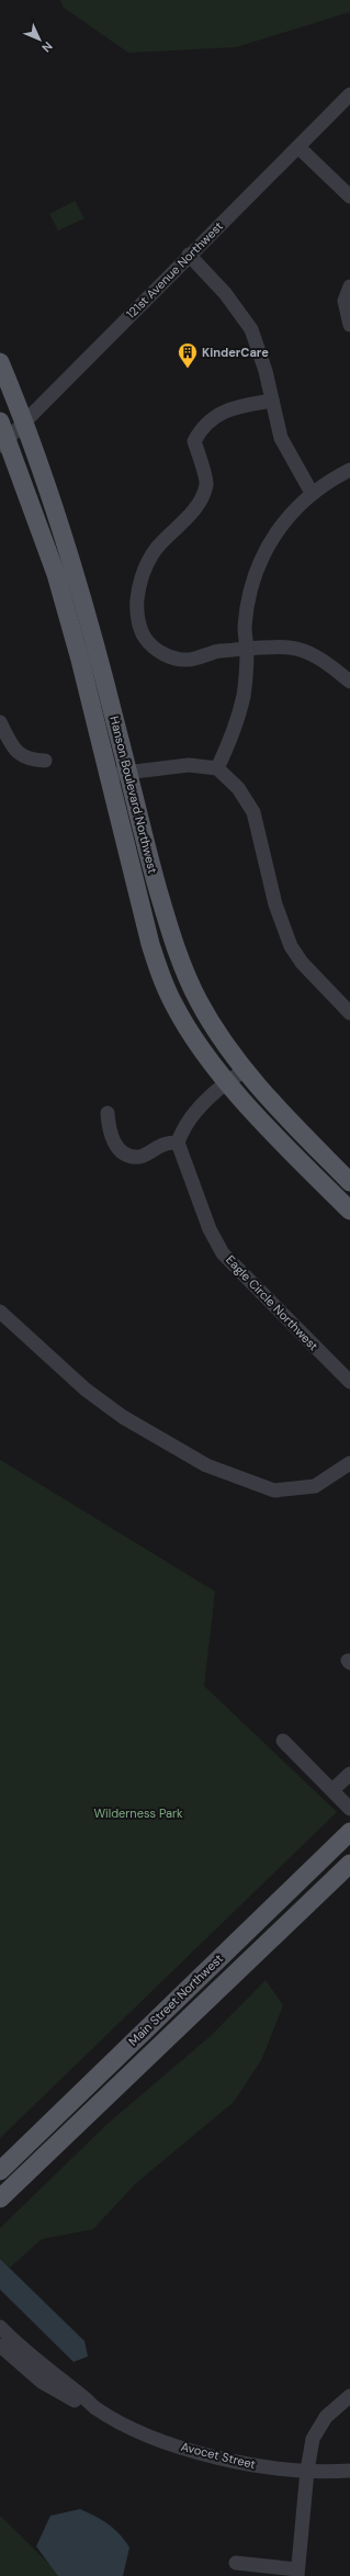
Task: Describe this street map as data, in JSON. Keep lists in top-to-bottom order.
{
  "streets": {
    "main road": ["Hanson Boulevard Northwest", "Main Street Northwest"],
    "street": ["121st Avenue Northwest", "Eagle Circle Northwest", "Avocet Street"]
  },
  "crossings": [
    ["121st Avenue Northwest", "Hanson Boulevard Northwest"]
  ],
  "parks": ["Wilderness Park"],
  "places": {
    "building": ["KinderCare"]
  },
  "north": "bottom right"
}
